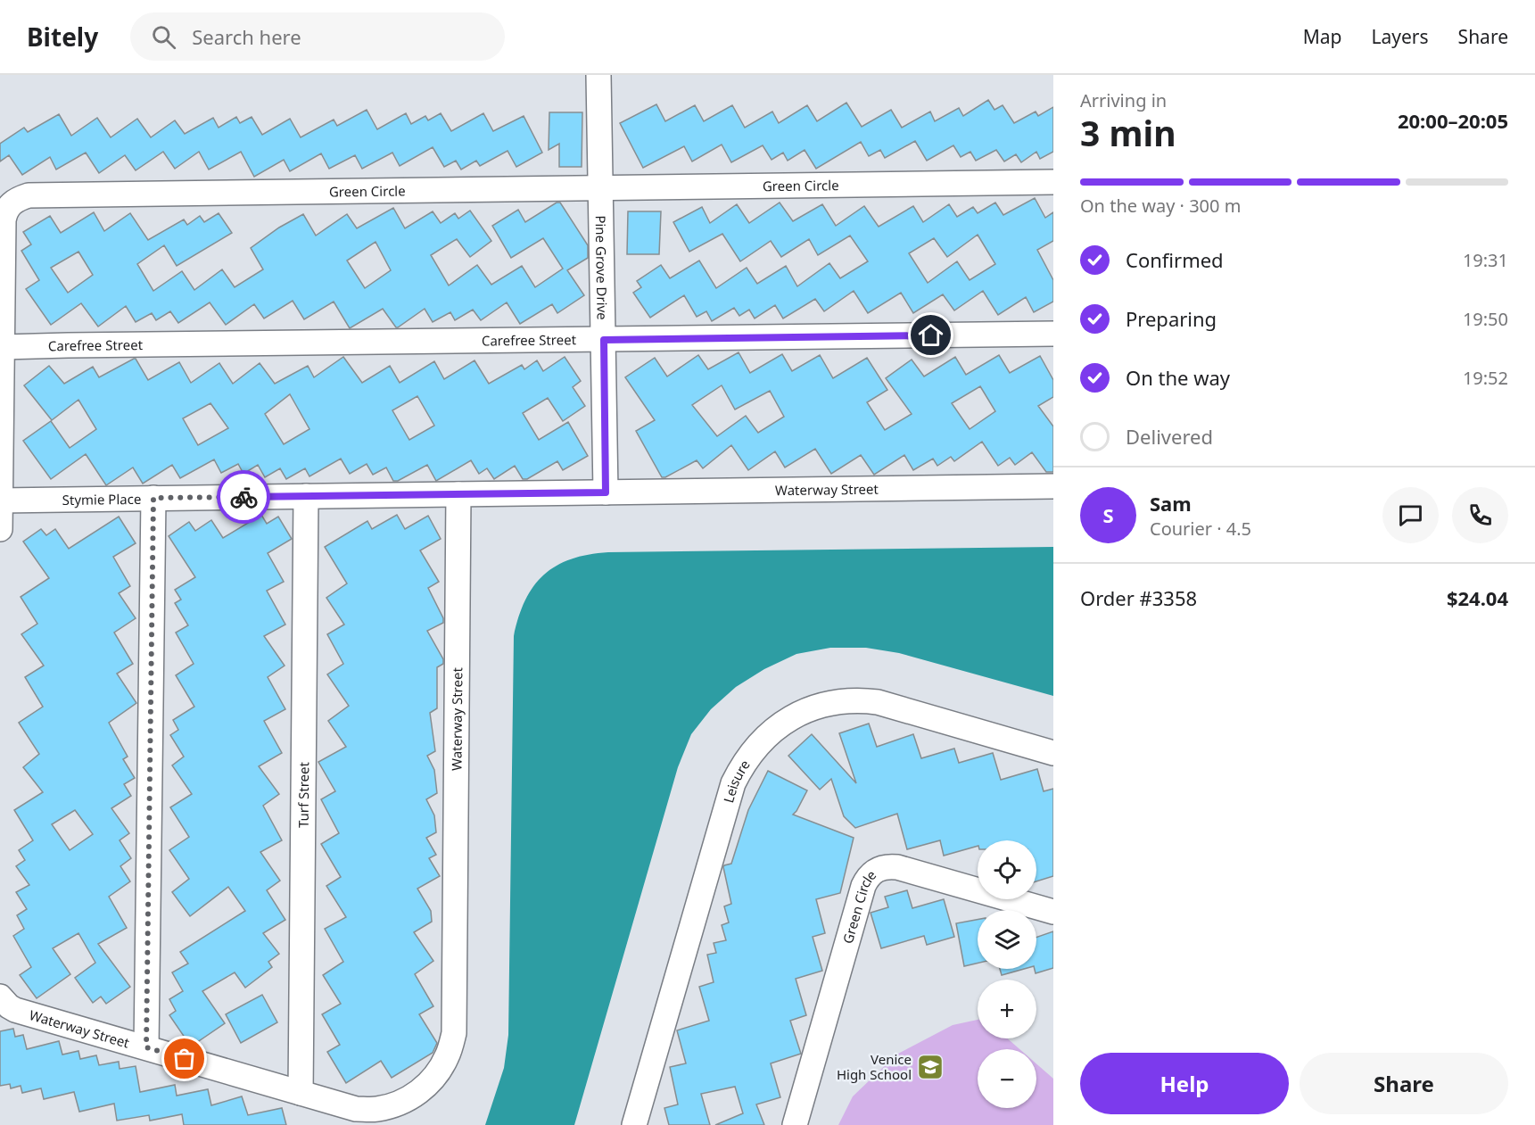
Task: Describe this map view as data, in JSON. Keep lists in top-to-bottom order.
{
  "streets": {
    "street": [
      "Green Circle",
      "Pine Grove Drive",
      "Carefree Street",
      "Waterway Street",
      "Stymie Place",
      "Leisure",
      "Turf Street"
    ]
  },
  "crossings": [
    ["Green Circle", "Pine Grove Drive"],
    ["Green Circle", "Carefree Street"],
    ["Green Circle", "Stymie Place"],
    ["Pine Grove Drive", "Carefree Street"],
    ["Pine Grove Drive", "Waterway Street"],
    ["Waterway Street", "Stymie Place"],
    ["Waterway Street", "Turf Street"],
    ["Stymie Place", "Turf Street"]
  ],
  "places": {
    "school or university": ["Venice High School"]
  },
  "page": {
    "header": "Bitely",
    "search": "Search here",
    "nav": ["Map", "Layers", "Share"],
    "heading": ["3 min", "Arriving in", "20:00–20:05"],
    "panel": [
      "Sam",
      "Courier · 4.5",
      "Order #3358",
      "$24.04"
    ],
    "bar": "On the way · 300 m",
    "list": [
      ["Confirmed", "19:31"],
      ["Preparing", "19:50"],
      ["On the way", "19:52"],
      "Delivered"
    ],
    "round": "S",
    "map_buttons": ["+", "−"],
    "buttons": ["Help", "Share"]
  }
}
